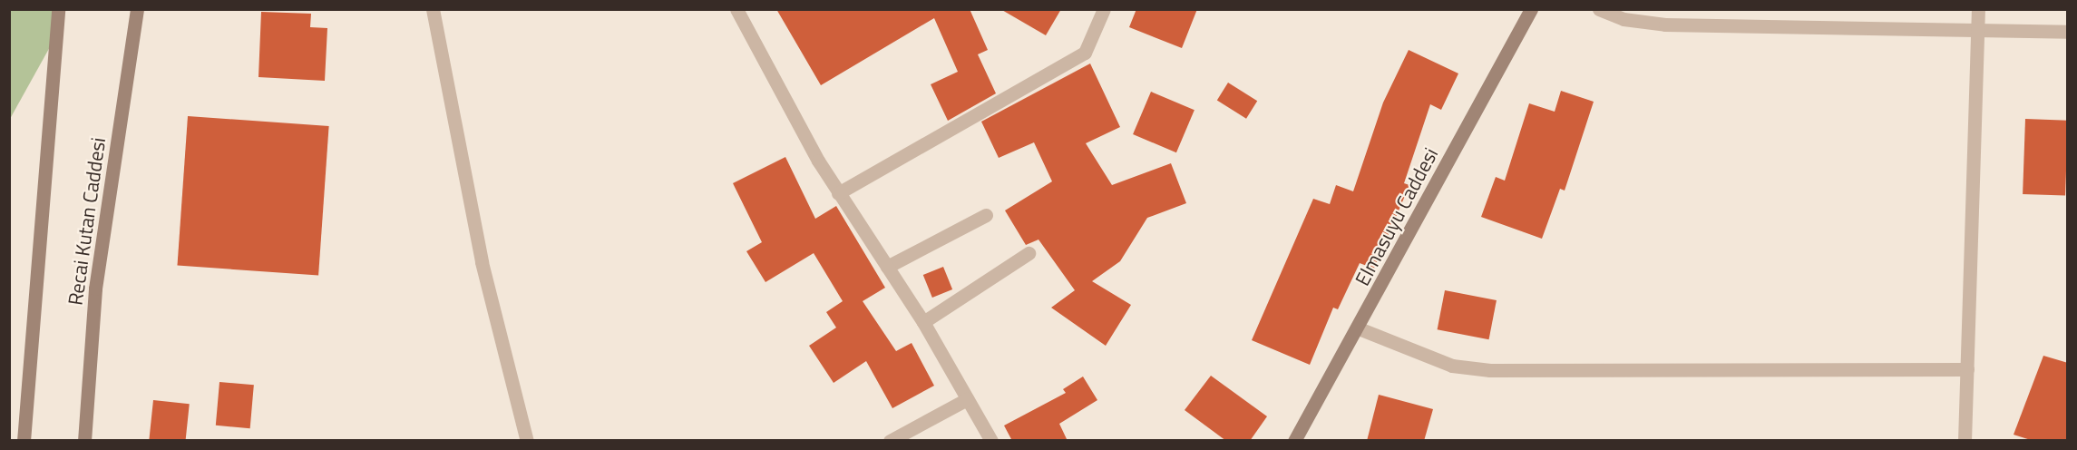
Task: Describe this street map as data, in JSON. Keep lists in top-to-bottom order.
{
  "streets": {
    "main road": ["Elmasuyu Caddesi", "Recai Kutan Caddesi"]
  }
}
